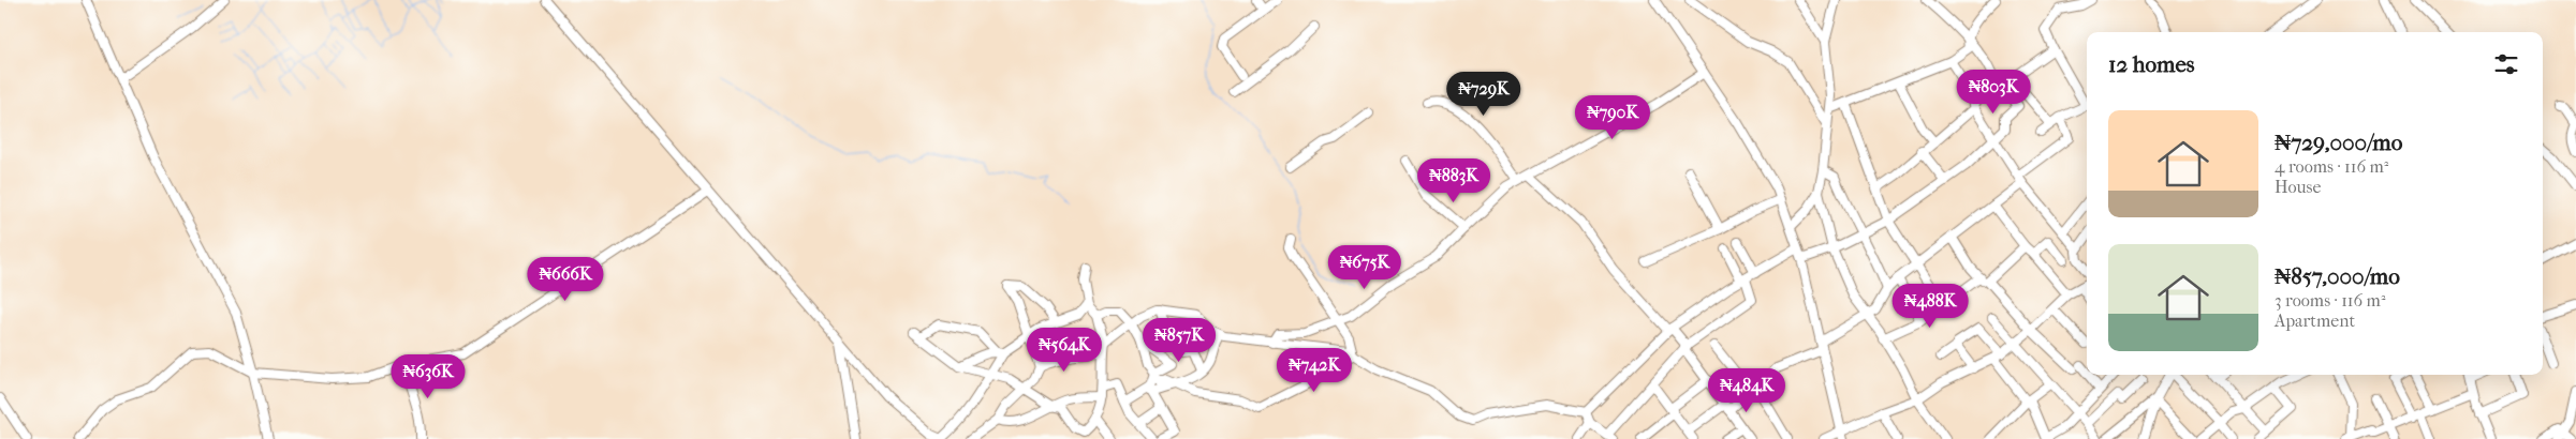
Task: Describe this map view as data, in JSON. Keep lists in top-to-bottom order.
{
  "page": {
    "heading": "12 homes",
    "price": [
      "₦803K",
      "₦729K",
      "₦790K",
      "₦883K",
      "₦675K",
      "₦666K",
      "₦488K",
      "₦857K",
      "₦564K",
      "₦742K",
      "₦636K",
      "₦484K"
    ],
    "list": [
      {
        "name": "₦729,000/mo",
        "note": "4 rooms · 116 m² · House"
      },
      {
        "name": "₦857,000/mo",
        "note": "3 rooms · 116 m² · Apartment"
      }
    ]
  }
}
